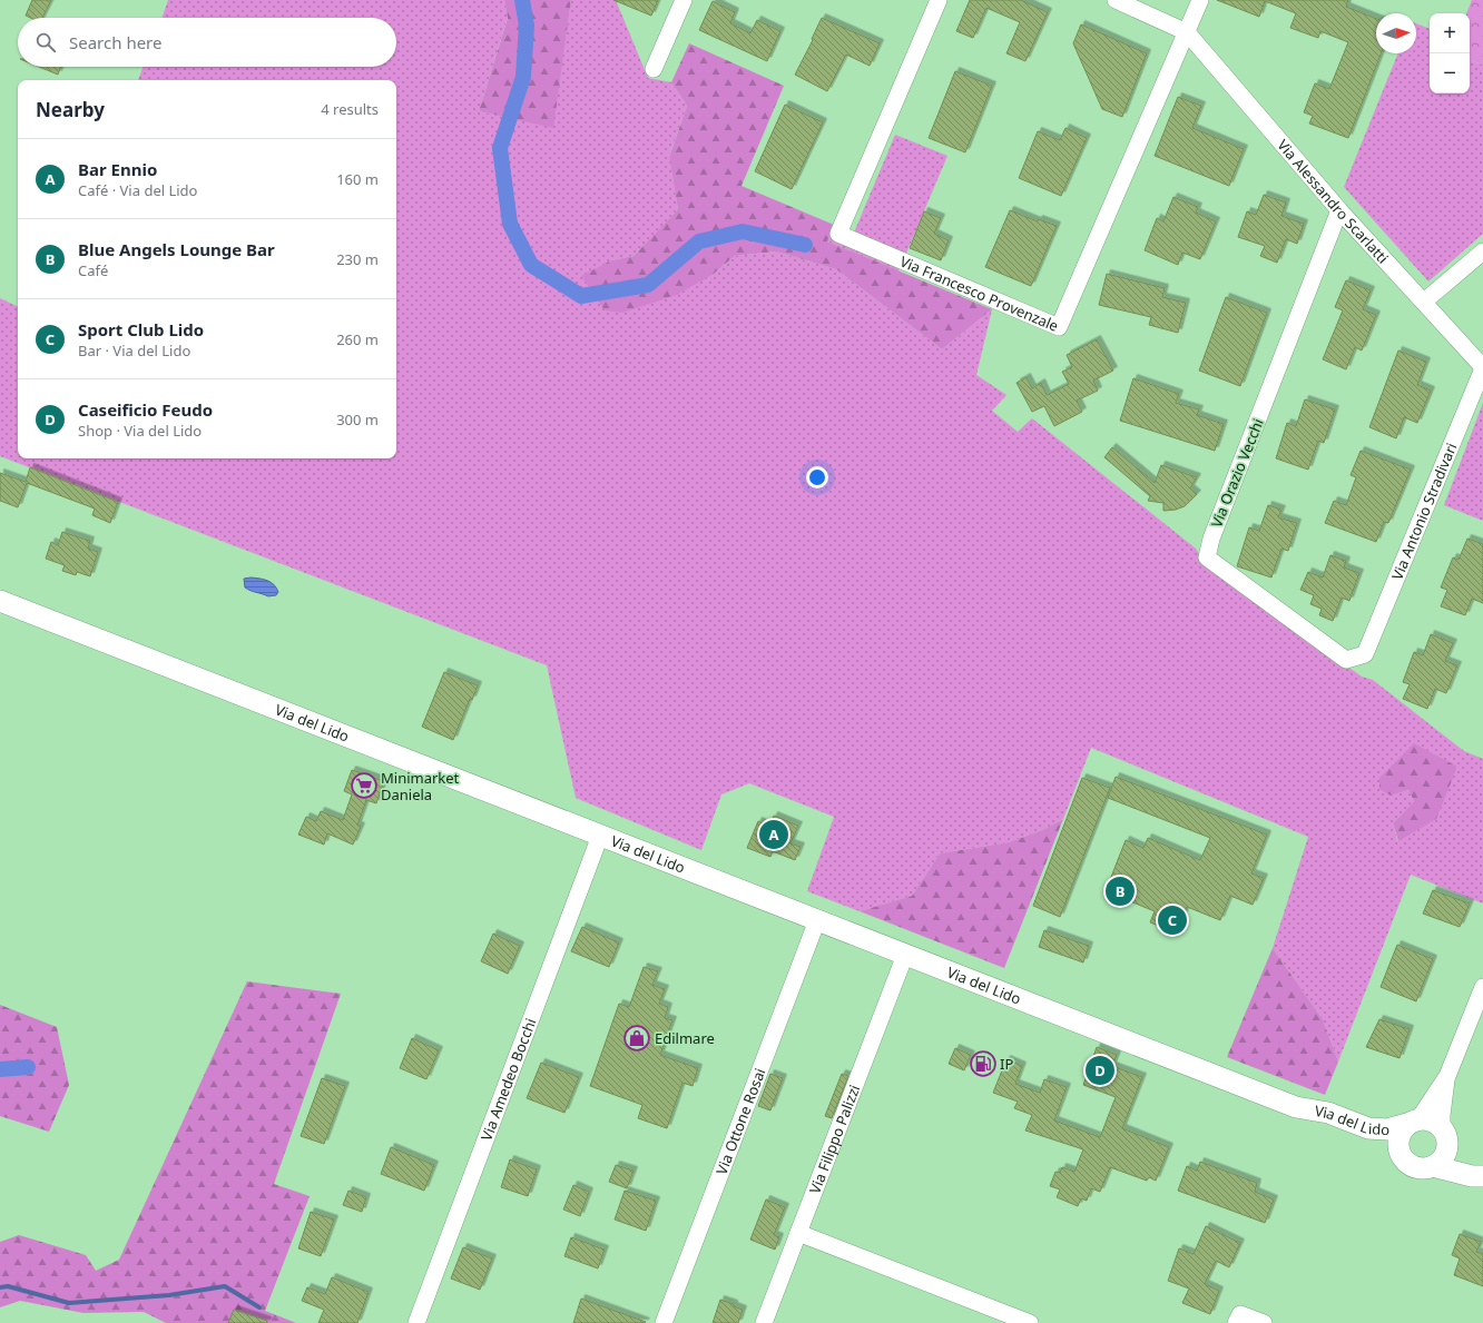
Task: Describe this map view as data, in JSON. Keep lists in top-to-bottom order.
{
  "streets": {
    "main road": ["Via del Lido"],
    "street": [
      "Via Alessandro Scarlatti",
      "Via Francesco Provenzale",
      "Via Orazio Vecchi",
      "Via Antonio Stradivari",
      "Via Amedeo Bocchi",
      "Via Ottone Rosai",
      "Via Filippo Palizzi"
    ]
  },
  "crossings": [
    ["Via Alessandro Scarlatti", "Via Francesco Provenzale"],
    ["Via Alessandro Scarlatti", "Via Orazio Vecchi"],
    ["Via Alessandro Scarlatti", "Via Antonio Stradivari"],
    ["Via Orazio Vecchi", "Via Antonio Stradivari"],
    ["Via del Lido", "Via Amedeo Bocchi"],
    ["Via del Lido", "Via Ottone Rosai"],
    ["Via del Lido", "Via Filippo Palizzi"]
  ],
  "places": {
    "supermarket": ["Minimarket Daniela"],
    "shop": ["Edilmare"],
    "fuel station": ["IP"]
  },
  "north": "right",
  "page": {
    "map_buttons": ["+", "−"],
    "search": "Search here",
    "heading": ["Nearby", "4 results"],
    "list": [
      {
        "mark": "A",
        "name": "Bar Ennio",
        "note": "Café · Via del Lido",
        "value": "160 m"
      },
      {
        "mark": "B",
        "name": "Blue Angels Lounge Bar",
        "note": "Café",
        "value": "230 m"
      },
      {
        "mark": "C",
        "name": "Sport Club Lido",
        "note": "Bar · Via del Lido",
        "value": "260 m"
      },
      {
        "mark": "D",
        "name": "Caseificio Feudo",
        "note": "Shop · Via del Lido",
        "value": "300 m"
      }
    ],
    "pins": [
      "A",
      "B",
      "C",
      "D"
    ]
  }
}
